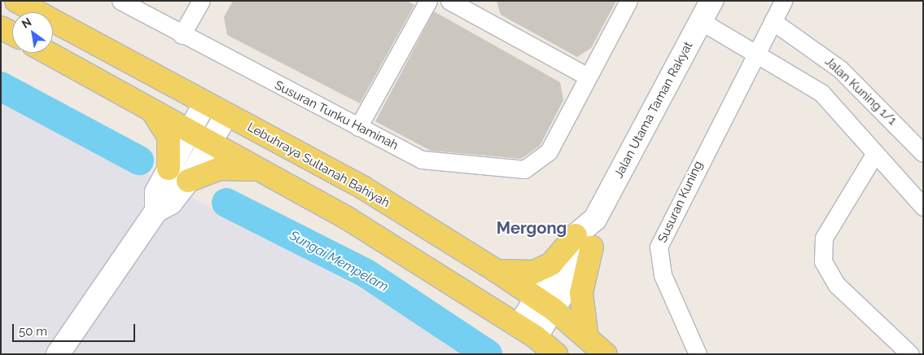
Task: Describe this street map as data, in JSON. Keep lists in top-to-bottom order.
{
  "streets": {
    "main road": ["Lebuhraya Sultanah Bahiyah"],
    "street": [
      "Jalan Kuning 1/1",
      "Jalan Utama Taman Rakyat",
      "Susuran Tunku Haminah",
      "Susuran Kuning"
    ]
  },
  "crossings": [
    ["Jalan Kuning 1/1", "Susuran Kuning"],
    ["Jalan Utama Taman Rakyat", "Lebuhraya Sultanah Bahiyah"]
  ],
  "districts": ["Mergong"],
  "water": ["Sungai Mempelam"],
  "scale_bar": "50 m",
  "north": "top left"
}
